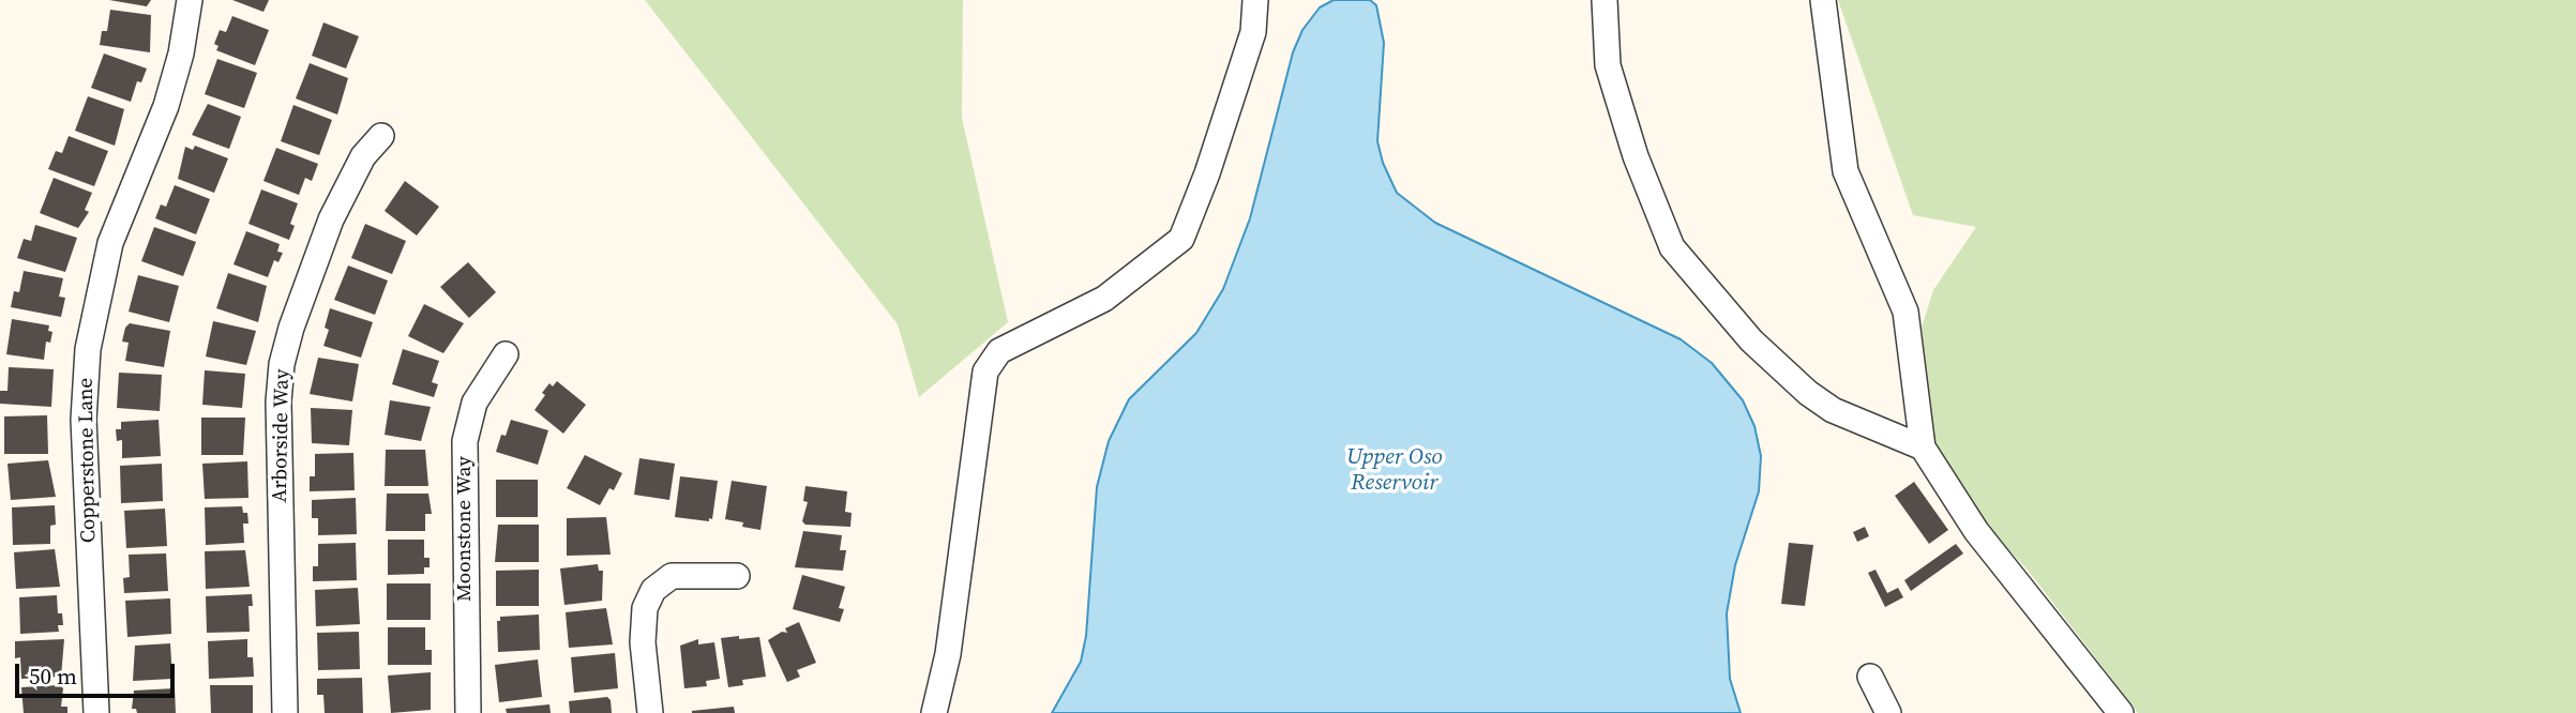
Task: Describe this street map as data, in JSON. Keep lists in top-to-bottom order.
{
  "streets": {
    "street": ["Arborside Way", "Copperstone Lane", "Moonstone Way"]
  },
  "water": ["Upper Oso Reservoir"],
  "scale_bar": "50 m"
}
